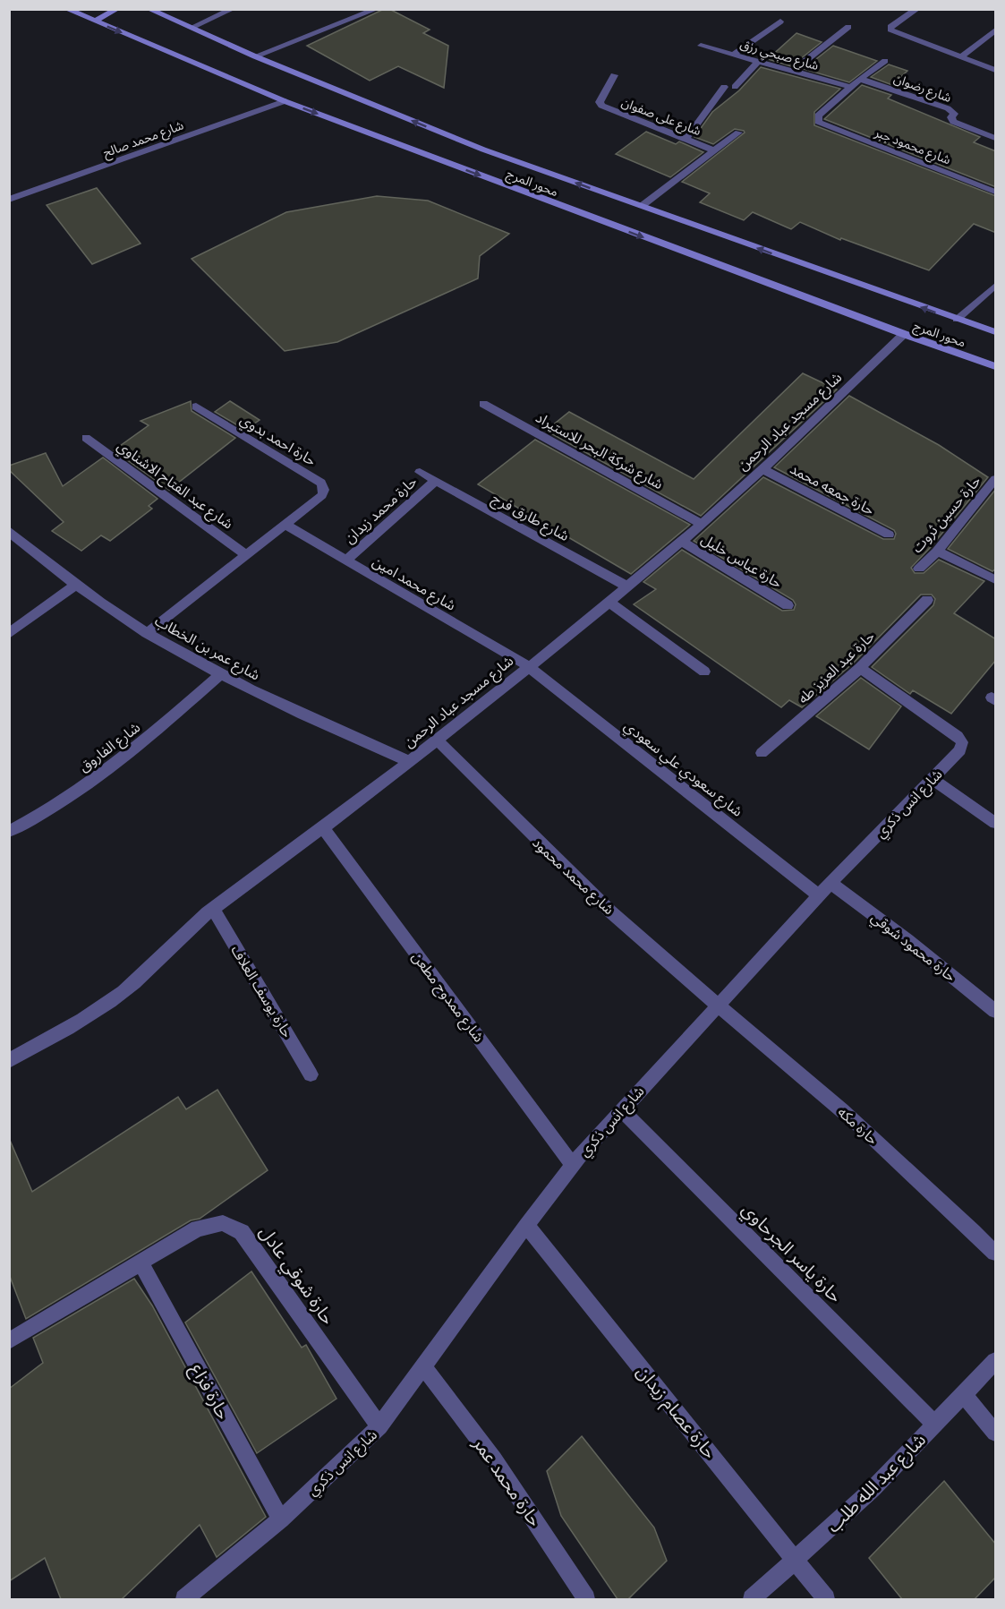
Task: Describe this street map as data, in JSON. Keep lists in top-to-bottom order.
{
  "streets": {
    "main road": ["محور المرج"],
    "street": [
      "شارع صبحي رزق",
      "شارع رضوان",
      "شارع على صفوان",
      "شارع محمد صالح",
      "شارع محمود جبر",
      "شارع مسجد عباد الرحمن",
      "حارة احمد بدوي",
      "شارع شركة البحر للاستيراد",
      "شارع عبد الفتاح الاشناوي",
      "حارة جمعه محمد",
      "حارة محمد زيدان",
      "حارة حسين ثروت",
      "شارع طارق فرج",
      "حارة عباس خليل",
      "شارع محمد امين",
      "شارع عمر بن الخطاب",
      "حارة عبد العزيز طه",
      "شارع الفاروق",
      "شارع سعودي علي سعودي",
      "شارع انس ذكري",
      "شارع محمد محمود",
      "حارة محمود شوقي",
      "حارة يوسف العلاف",
      "شارع ممدوح مطعن",
      "حارة مكه",
      "حارة ياسر الجرحاوي",
      "حارة شوقي عادل",
      "حارة فزاع",
      "حارة عصام زيدان",
      "حارة محمد عمر",
      "شارع عبد الله طلب"
    ]
  },
  "crossings": [
    ["شارع صبحي رزق", "شارع محمود جبر"],
    ["شارع محمد صالح", "محور المرج"],
    ["محور المرج", "شارع مسجد عباد الرحمن"],
    ["شارع مسجد عباد الرحمن", "شارع شركة البحر للاستيراد"],
    ["شارع مسجد عباد الرحمن", "حارة جمعه محمد"],
    ["شارع مسجد عباد الرحمن", "شارع طارق فرج"],
    ["شارع مسجد عباد الرحمن", "حارة عباس خليل"],
    ["شارع مسجد عباد الرحمن", "شارع محمد امين"],
    ["شارع مسجد عباد الرحمن", "شارع عمر بن الخطاب"],
    ["شارع مسجد عباد الرحمن", "شارع سعودي علي سعودي"],
    ["شارع مسجد عباد الرحمن", "شارع محمد محمود"],
    ["شارع مسجد عباد الرحمن", "حارة يوسف العلاف"],
    ["شارع مسجد عباد الرحمن", "شارع ممدوح مطعن"],
    ["حارة احمد بدوي", "شارع محمد امين"],
    ["حارة محمد زيدان", "شارع طارق فرج"],
    ["حارة محمد زيدان", "شارع محمد امين"],
    ["شارع محمد امين", "شارع سعودي علي سعودي"],
    ["شارع عمر بن الخطاب", "شارع الفاروق"],
    ["حارة عبد العزيز طه", "شارع انس ذكري"],
    ["شارع سعودي علي سعودي", "شارع انس ذكري"],
    ["شارع انس ذكري", "شارع محمد محمود"],
    ["شارع انس ذكري", "حارة محمود شوقي"],
    ["شارع انس ذكري", "شارع ممدوح مطعن"],
    ["شارع انس ذكري", "حارة مكه"],
    ["شارع انس ذكري", "حارة ياسر الجرحاوي"],
    ["شارع انس ذكري", "حارة شوقي عادل"],
    ["شارع انس ذكري", "حارة فزاع"],
    ["شارع انس ذكري", "حارة عصام زيدان"],
    ["شارع انس ذكري", "حارة محمد عمر"],
    ["شارع محمد محمود", "حارة مكه"],
    ["حارة ياسر الجرحاوي", "شارع عبد الله طلب"],
    ["حارة شوقي عادل", "حارة فزاع"],
    ["حارة عصام زيدان", "شارع عبد الله طلب"]
  ]
}
